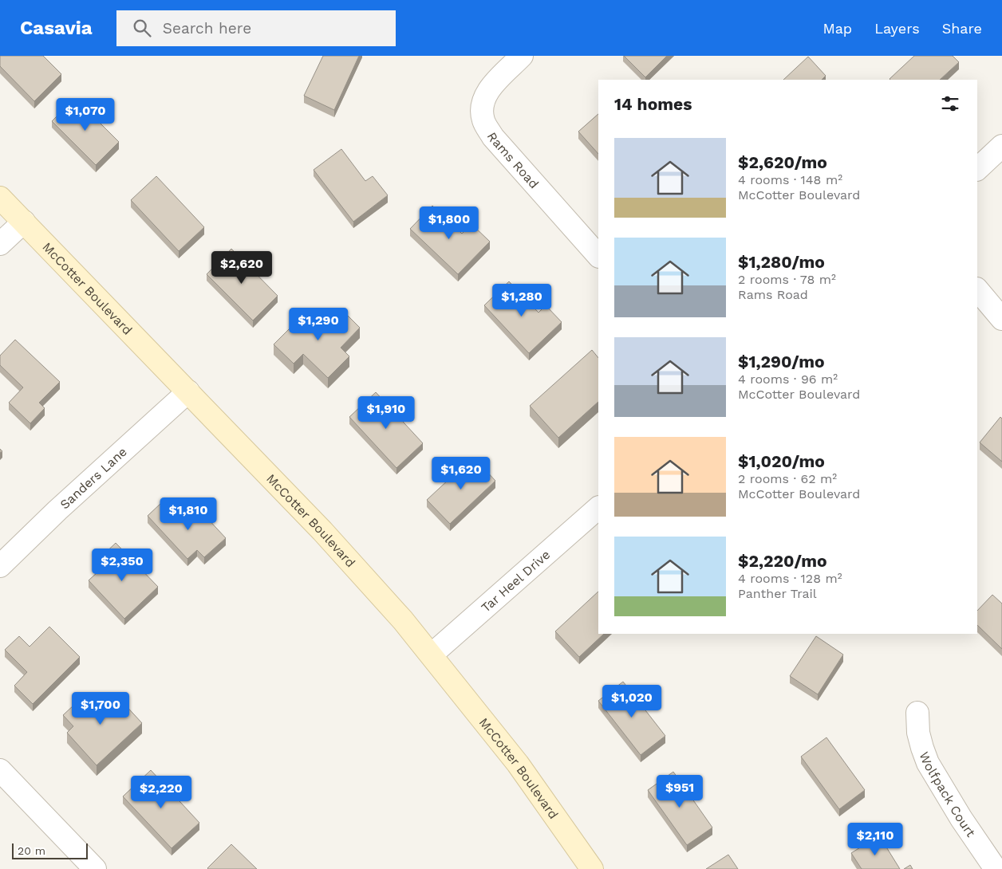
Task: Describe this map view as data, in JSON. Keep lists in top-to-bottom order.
{
  "streets": {
    "street": [
      "Rams Road",
      "McCotter Boulevard",
      "Sanders Lane",
      "Tar Heel Drive",
      "Wolfpack Court"
    ]
  },
  "crossings": [
    ["McCotter Boulevard", "Sanders Lane"],
    ["McCotter Boulevard", "Tar Heel Drive"]
  ],
  "scale_bar": "20 m",
  "page": {
    "header": "Casavia",
    "search": "Search here",
    "nav": ["Map", "Layers", "Share"],
    "heading": "14 homes",
    "price": [
      "$1,070",
      "$1,800",
      "$2,620",
      "$1,280",
      "$1,290",
      "$1,910",
      "$1,620",
      "$1,810",
      "$2,350",
      "$1,020",
      "$1,700",
      "$951",
      "$2,220",
      "$2,110"
    ],
    "list": [
      {
        "name": "$2,620/mo",
        "note": "4 rooms · 148 m² · McCotter Boulevard"
      },
      {
        "name": "$1,280/mo",
        "note": "2 rooms · 78 m² · Rams Road"
      },
      {
        "name": "$1,290/mo",
        "note": "4 rooms · 96 m² · McCotter Boulevard"
      },
      {
        "name": "$1,020/mo",
        "note": "2 rooms · 62 m² · McCotter Boulevard"
      },
      {
        "name": "$2,220/mo",
        "note": "4 rooms · 128 m² · Panther Trail"
      }
    ],
    "scale": "20 m"
  }
}
